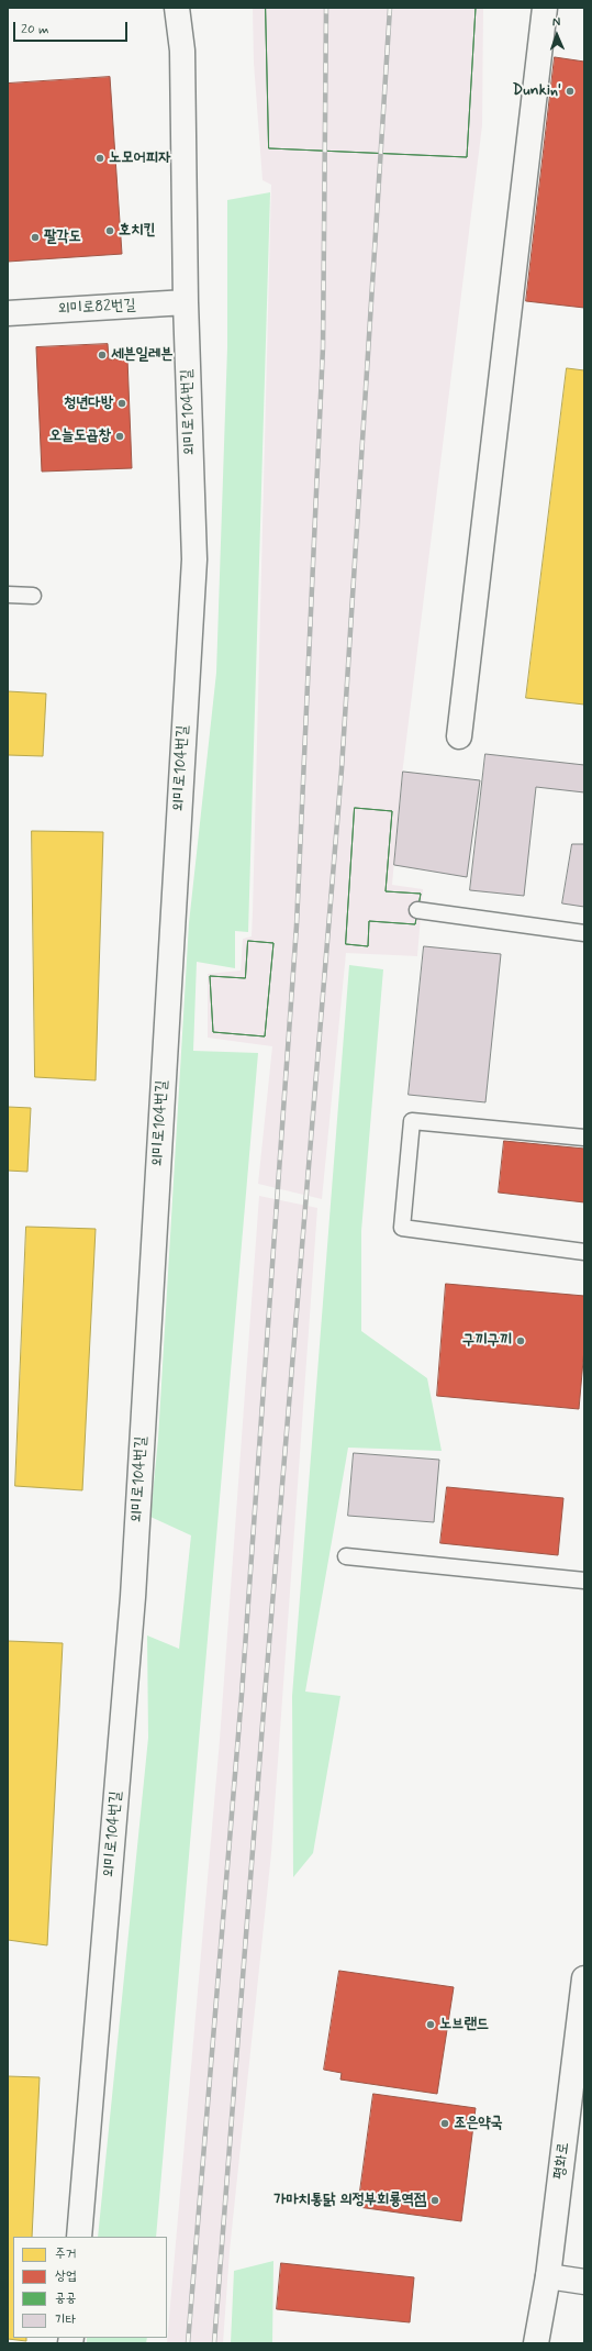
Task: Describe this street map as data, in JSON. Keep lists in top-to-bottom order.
{
  "streets": {
    "street": ["외미로82번길", "외미로104번길", "평화로"]
  },
  "crossings": [
    ["외미로82번길", "외미로104번길"]
  ],
  "places": [
    "Dunkin'",
    "노모어피자",
    "호치킨",
    "팔각도",
    "세븐일레븐",
    "청년다방",
    "오늘도곱창",
    "구끼구끼",
    "노브랜드",
    "조은약국",
    "가마치통닭 의정부회룡역점"
  ],
  "legend": [
    "주거",
    "상업",
    "공공",
    "기타"
  ],
  "scale_bar": "20 m",
  "north": "top"
}
